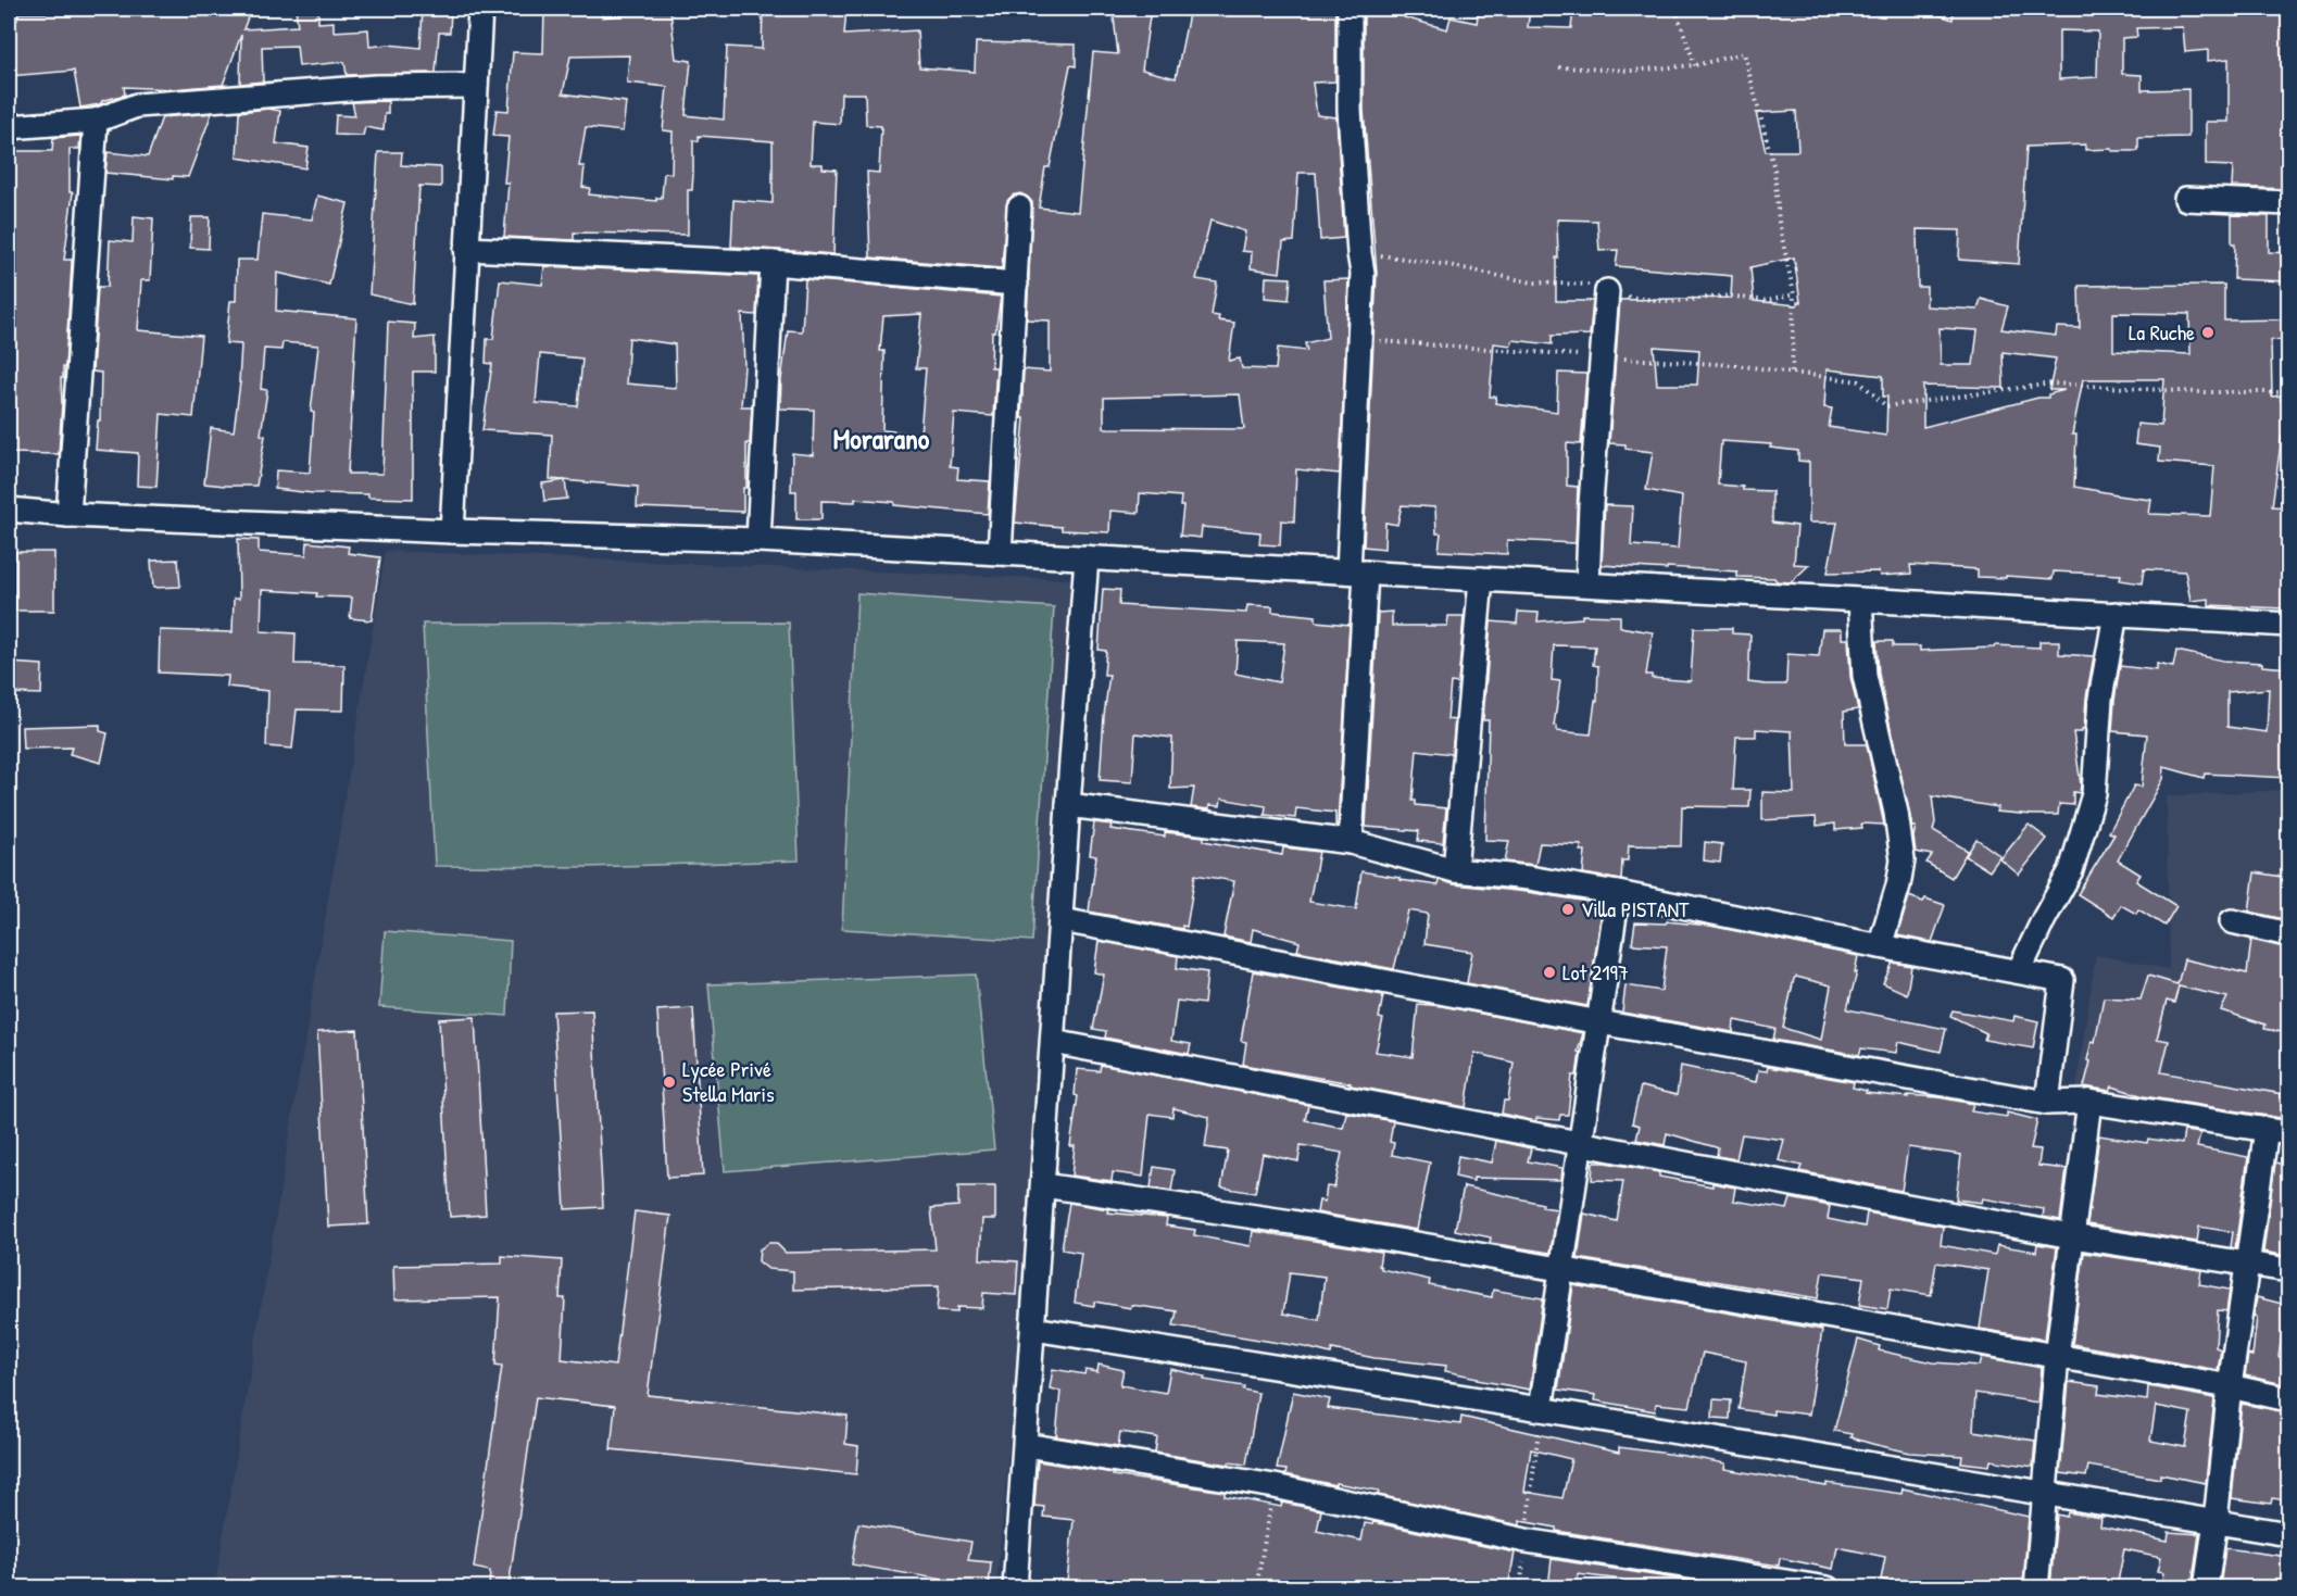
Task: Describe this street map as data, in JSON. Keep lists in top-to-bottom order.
{
  "districts": ["Morarano"],
  "places": [
    "La Ruche",
    "Villa PISTANT",
    "Lot 2197",
    "Lycée Privé Stella Maris"
  ]
}
